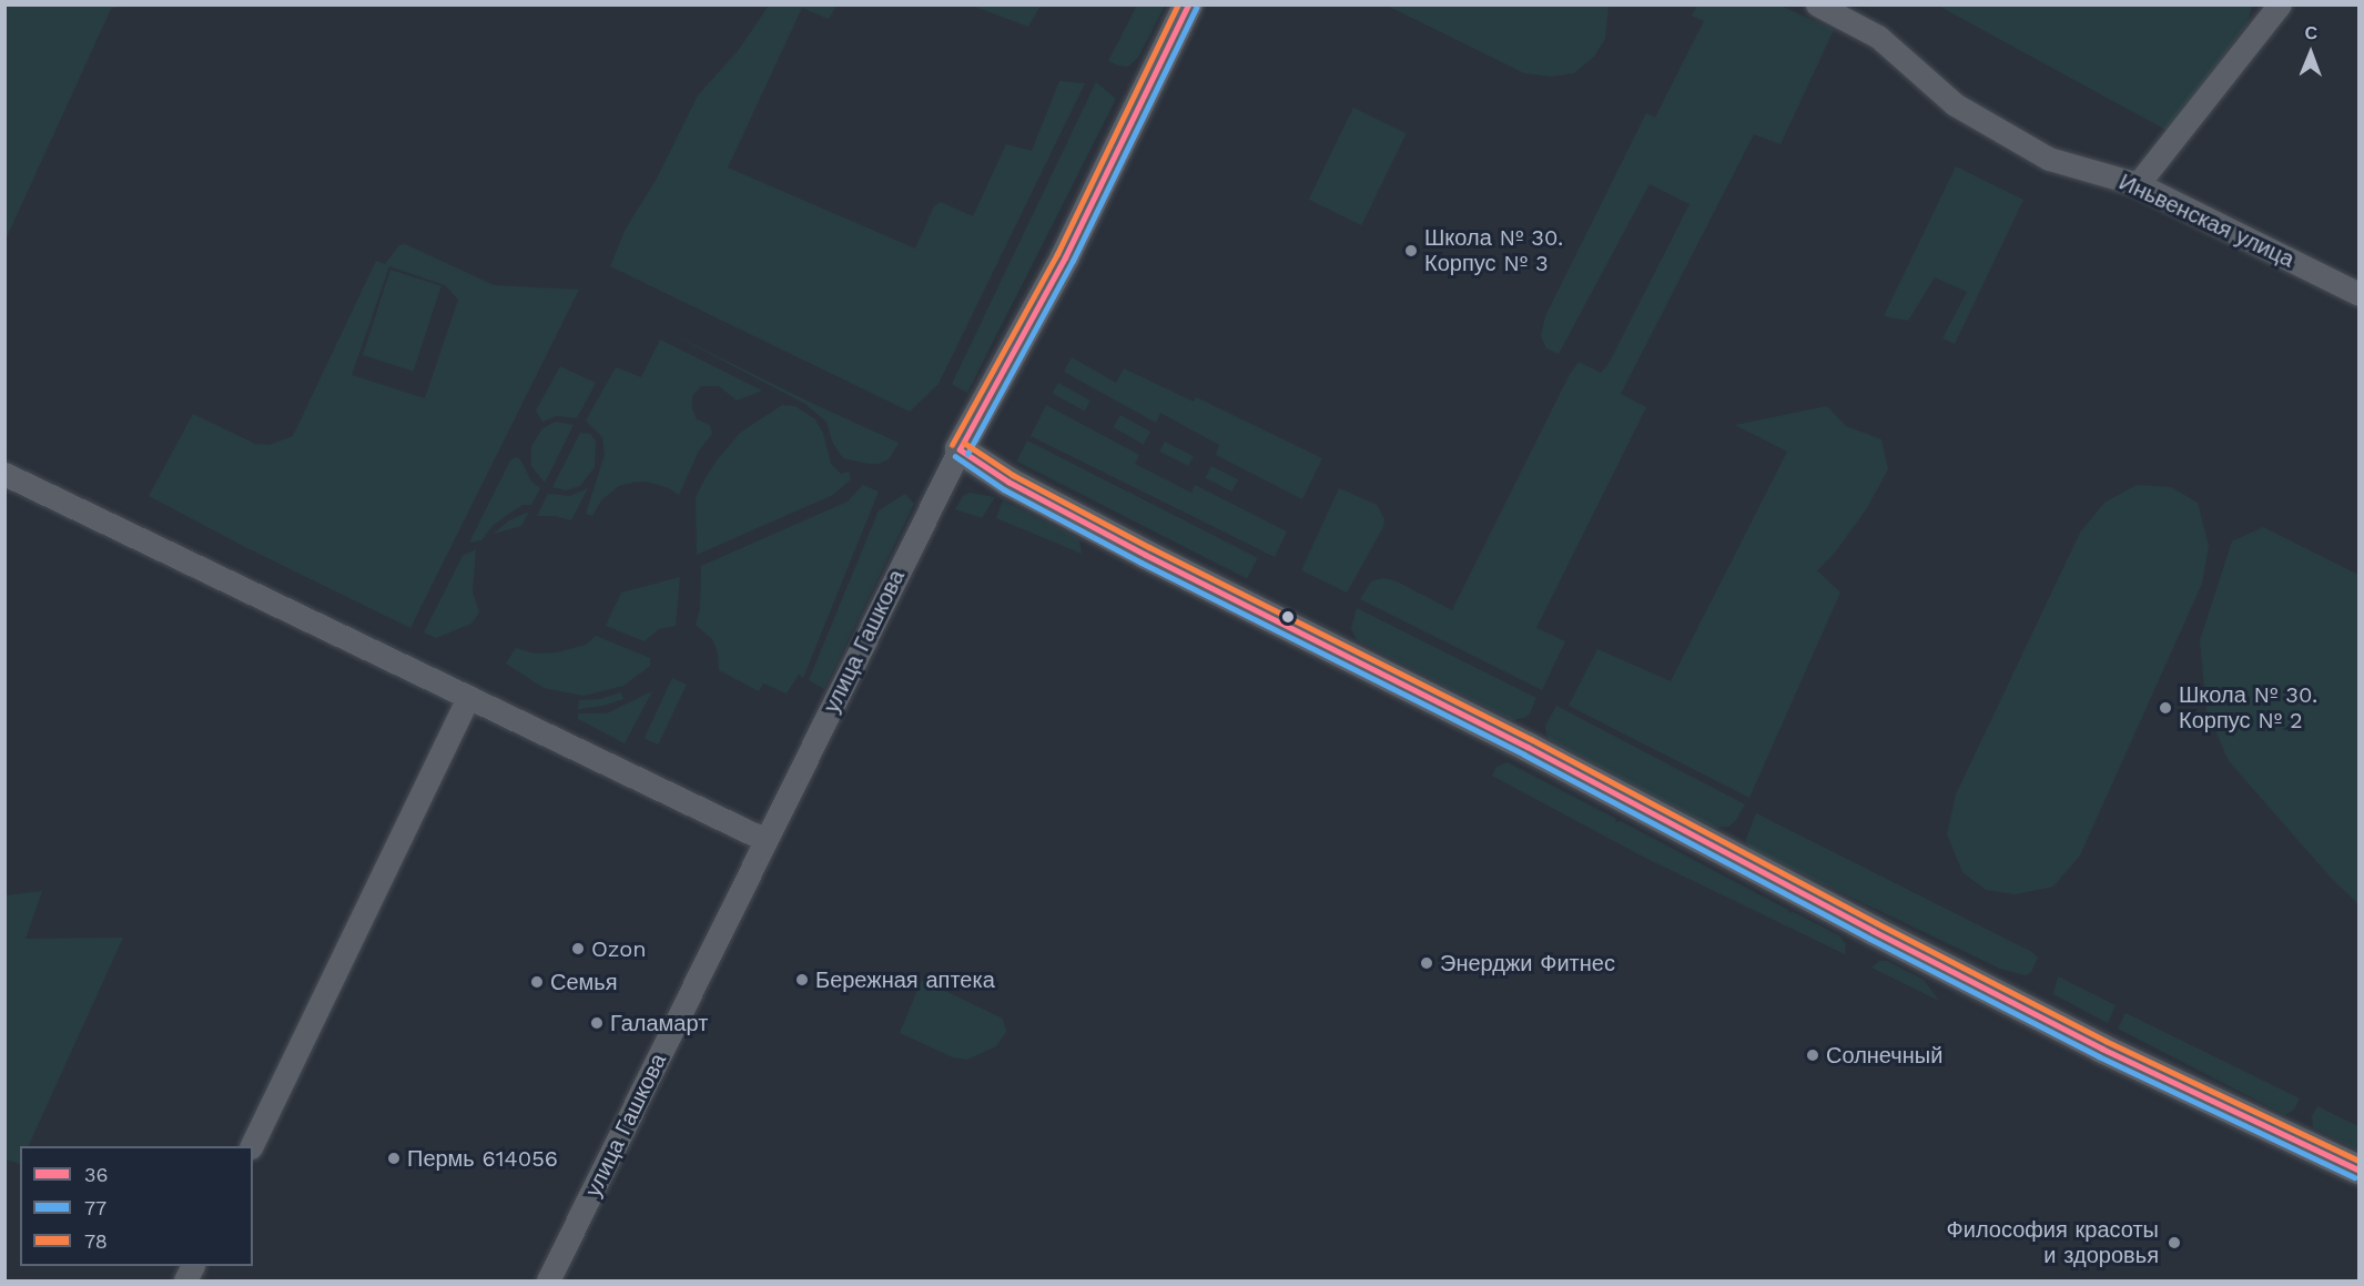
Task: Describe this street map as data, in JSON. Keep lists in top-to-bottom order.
{
  "streets": {
    "street": ["Иньвенская улица", "улица Гашкова"]
  },
  "places": [
    "Школа № 30. Корпус № 3",
    "Школа № 30. Корпус № 2",
    "Ozon",
    "Энерджи Фитнес",
    "Бережная аптека",
    "Семья",
    "Галамарт",
    "Солнечный",
    "Пермь 614056",
    "Философия красоты и здоровья"
  ],
  "lines": ["transit line 36", "transit line 78", "transit line 77"],
  "legend": ["36", "77", "78"],
  "north": "top"
}
